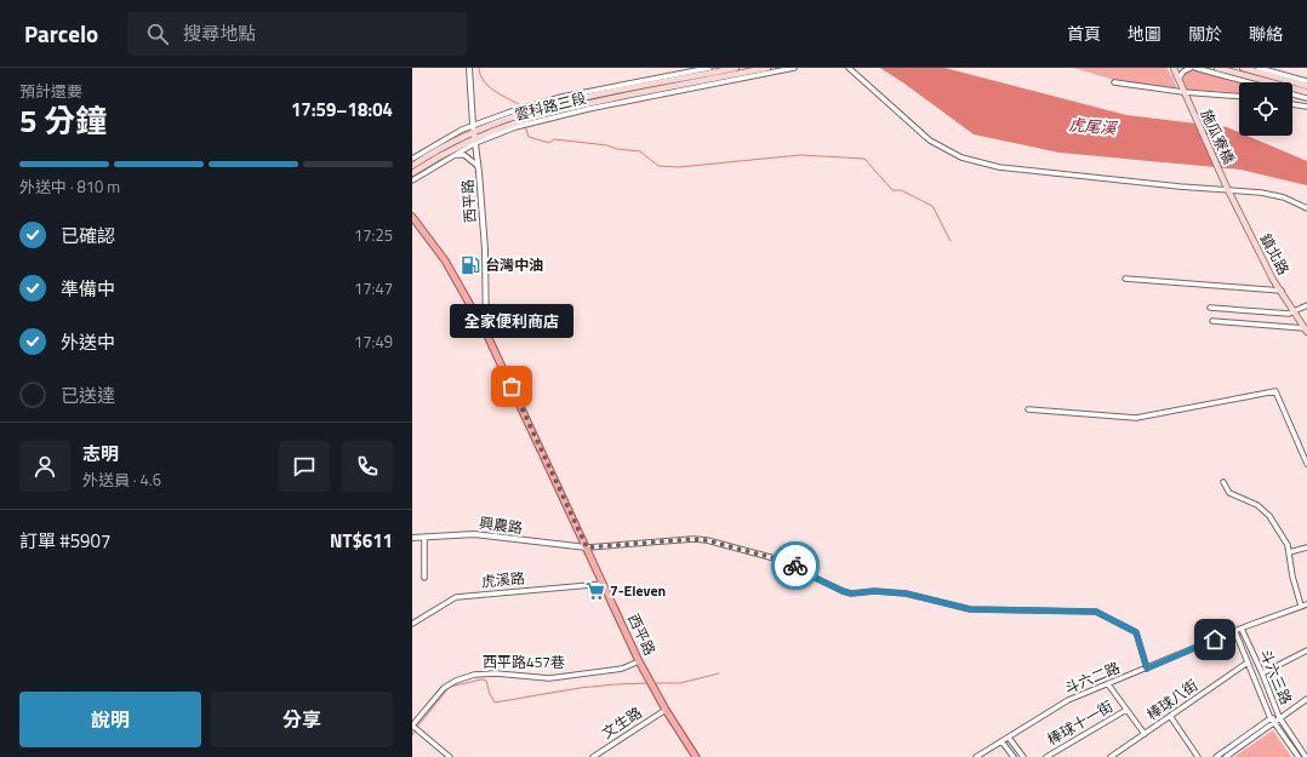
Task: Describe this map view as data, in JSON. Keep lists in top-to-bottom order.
{
  "streets": {
    "main road": [
      "雲科路三段",
      "施瓜寮橋",
      "西平路",
      "鎮北路"
    ],
    "street": [
      "興農路",
      "虎溪路",
      "西平路457巷",
      "斗六三路",
      "斗六二路",
      "棒球八街",
      "文生路",
      "棒球十一街"
    ]
  },
  "crossings": [
    ["雲科路三段", "西平路"],
    ["施瓜寮橋", "鎮北路"],
    ["西平路", "興農路"],
    ["西平路", "虎溪路"],
    ["西平路", "西平路457巷"],
    ["西平路", "文生路"],
    ["斗六三路", "斗六二路"],
    ["斗六三路", "棒球八街"]
  ],
  "water": ["虎尾溪"],
  "places": {
    "fuel station": ["台灣中油"],
    "other": ["全家便利商店"],
    "supermarket": ["7-Eleven"]
  },
  "page": {
    "header": "Parcelo",
    "search": "搜尋地點",
    "nav": [
      "首頁",
      "地圖",
      "關於",
      "聯絡"
    ],
    "heading": ["5 分鐘", "預計還要", "17:59–18:04"],
    "panel": [
      "志明",
      "外送員 · 4.6",
      "訂單 #5907",
      "NT$611"
    ],
    "bar": "外送中 · 810 m",
    "list": [
      ["已確認", "17:25"],
      ["準備中", "17:47"],
      ["外送中", "17:49"],
      "已送達"
    ],
    "bubble": "全家便利商店",
    "buttons": ["說明", "分享"]
  }
}
